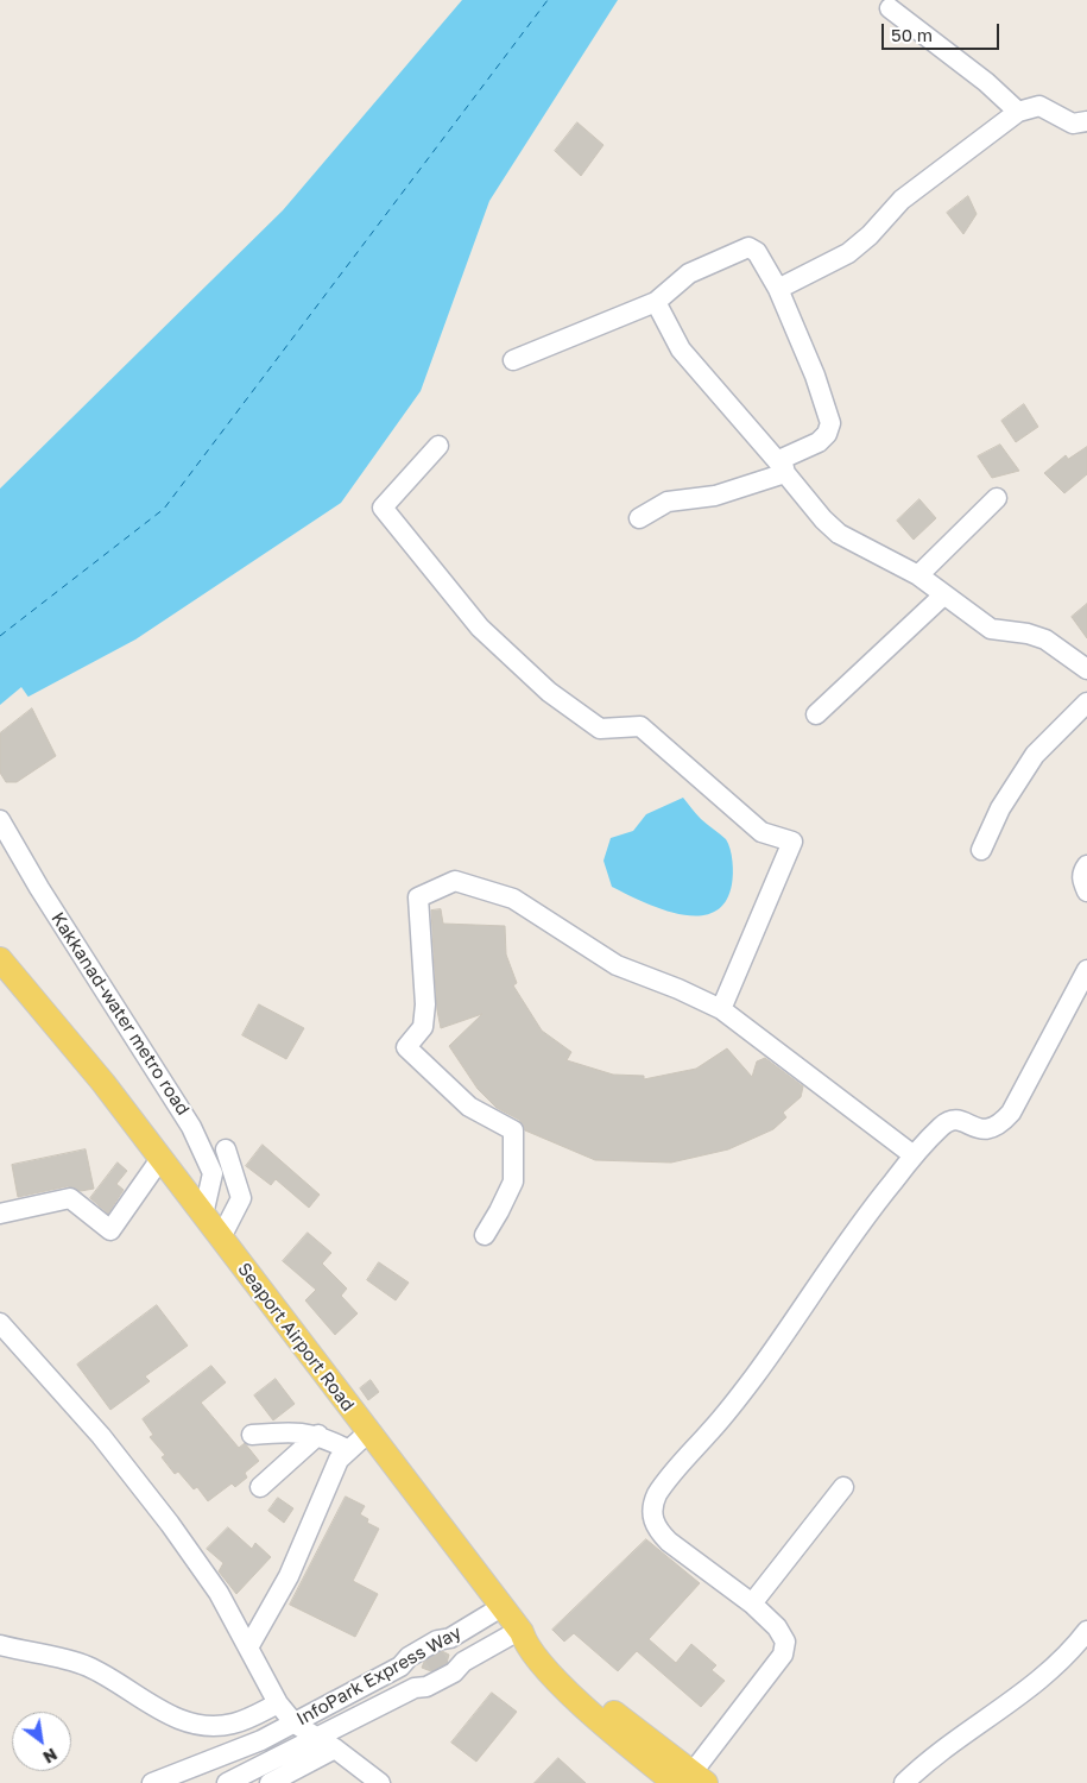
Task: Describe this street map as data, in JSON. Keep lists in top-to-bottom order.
{
  "streets": {
    "main road": ["Seaport Airport Road"],
    "street": ["Kakkanad-water metro road", "InfoPark Express Way"]
  },
  "crossings": [
    ["Kakkanad-water metro road", "Seaport Airport Road"],
    ["Seaport Airport Road", "InfoPark Express Way"]
  ],
  "scale_bar": "50 m",
  "north": "bottom right"
}
